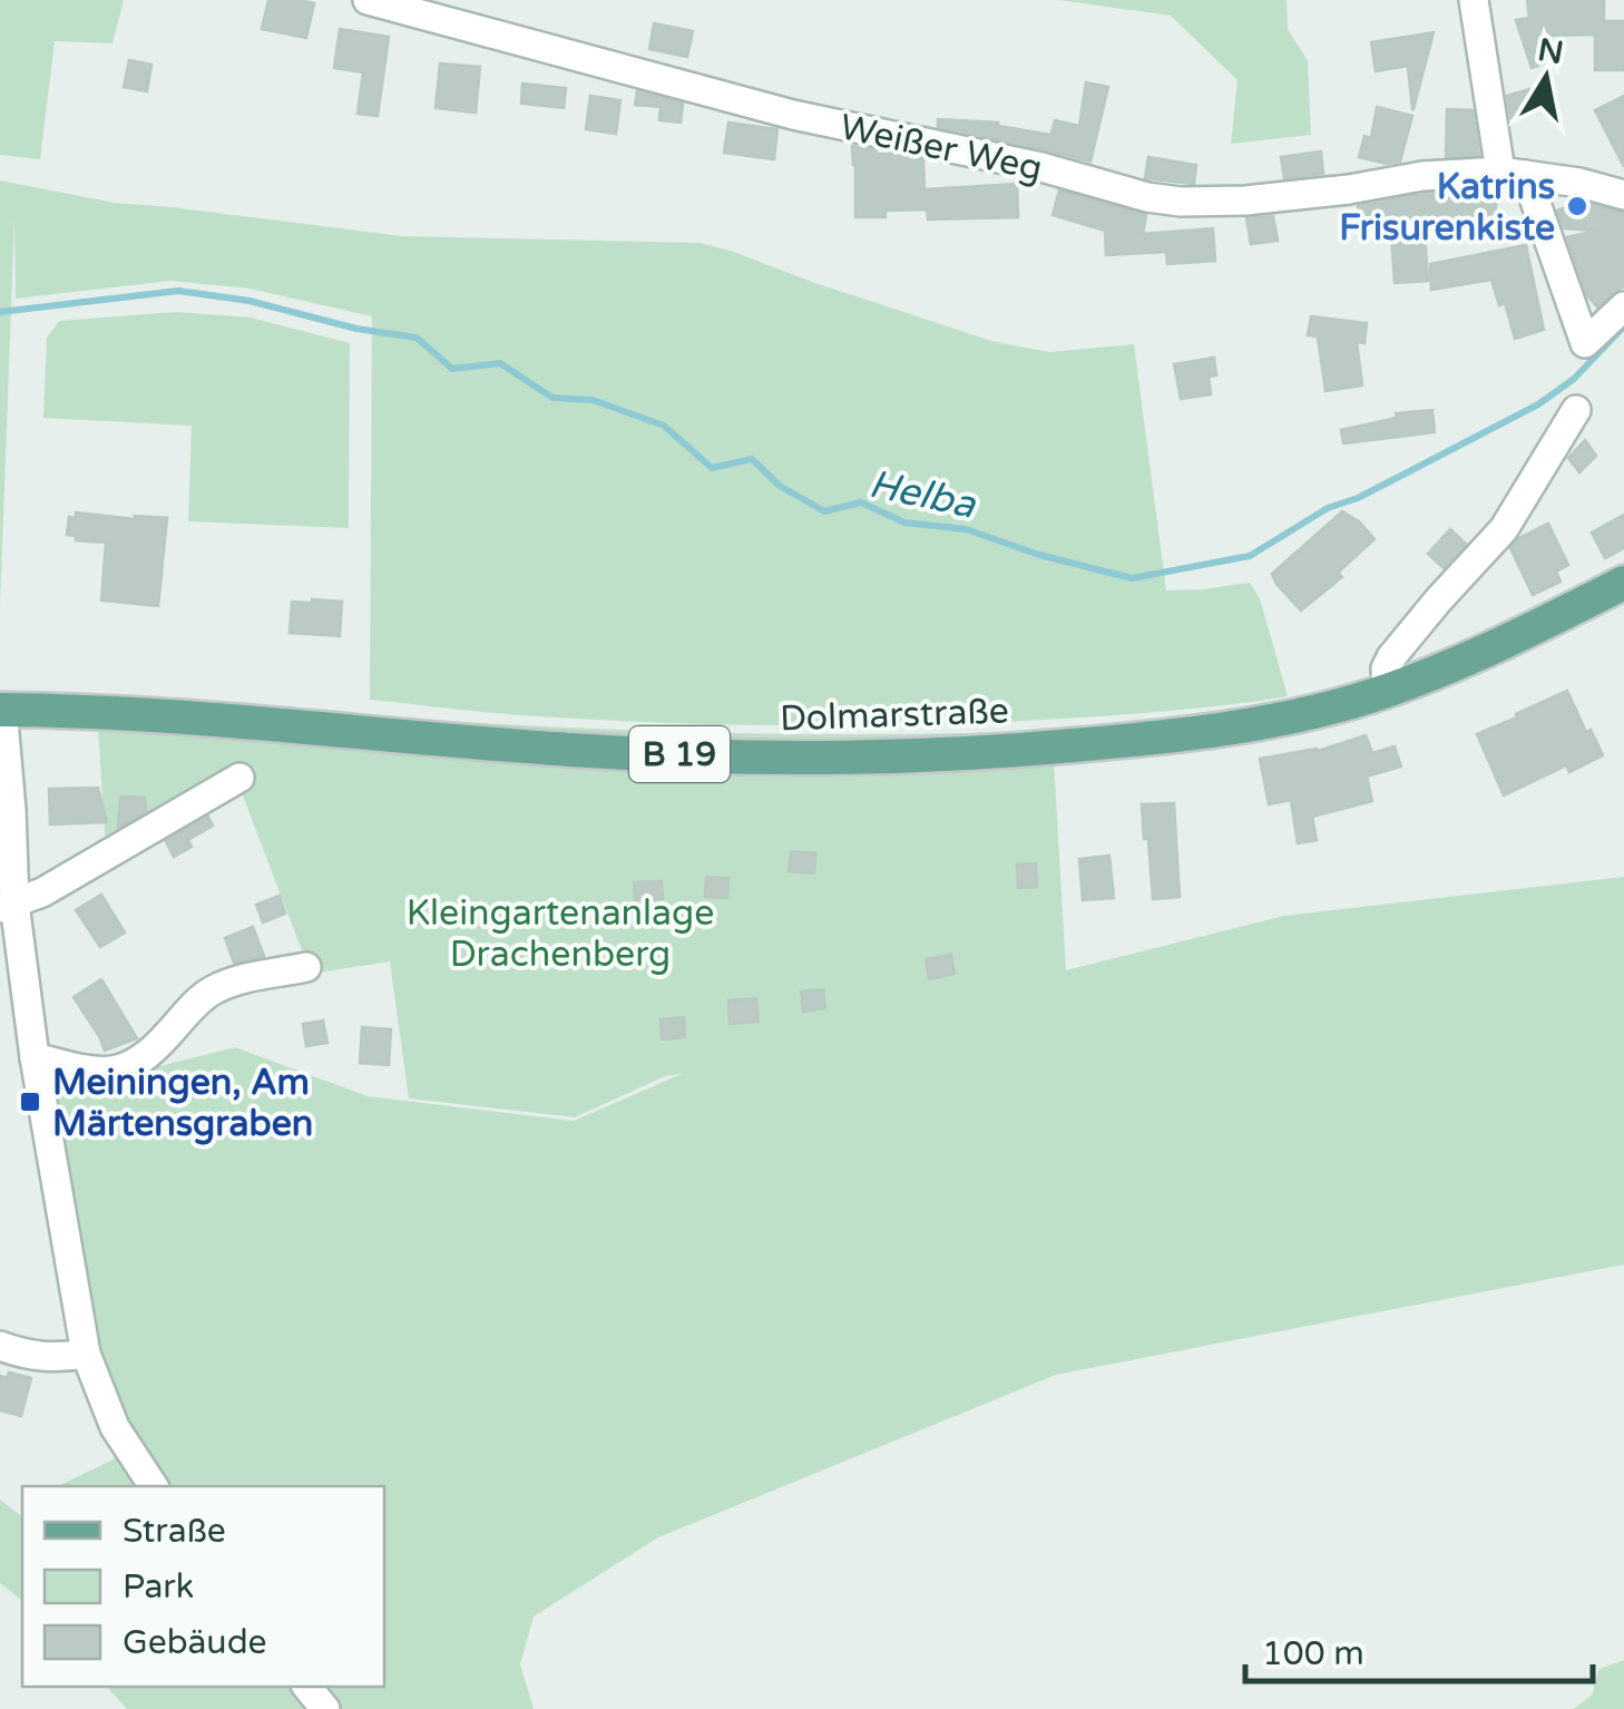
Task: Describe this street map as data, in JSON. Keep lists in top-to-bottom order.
{
  "streets": {
    "main road": ["Dolmarstraße", "B 19"],
    "street": ["Weißer Weg"]
  },
  "water": ["Helba"],
  "parks": ["Kleingartenanlage Drachenberg"],
  "places": {
    "other": ["Katrins Frisurenkiste"],
    "transit": ["Meiningen, Am Märtensgraben"]
  },
  "legend": ["Straße", "Park", "Gebäude"],
  "scale_bar": "100 m",
  "north": "top"
}
